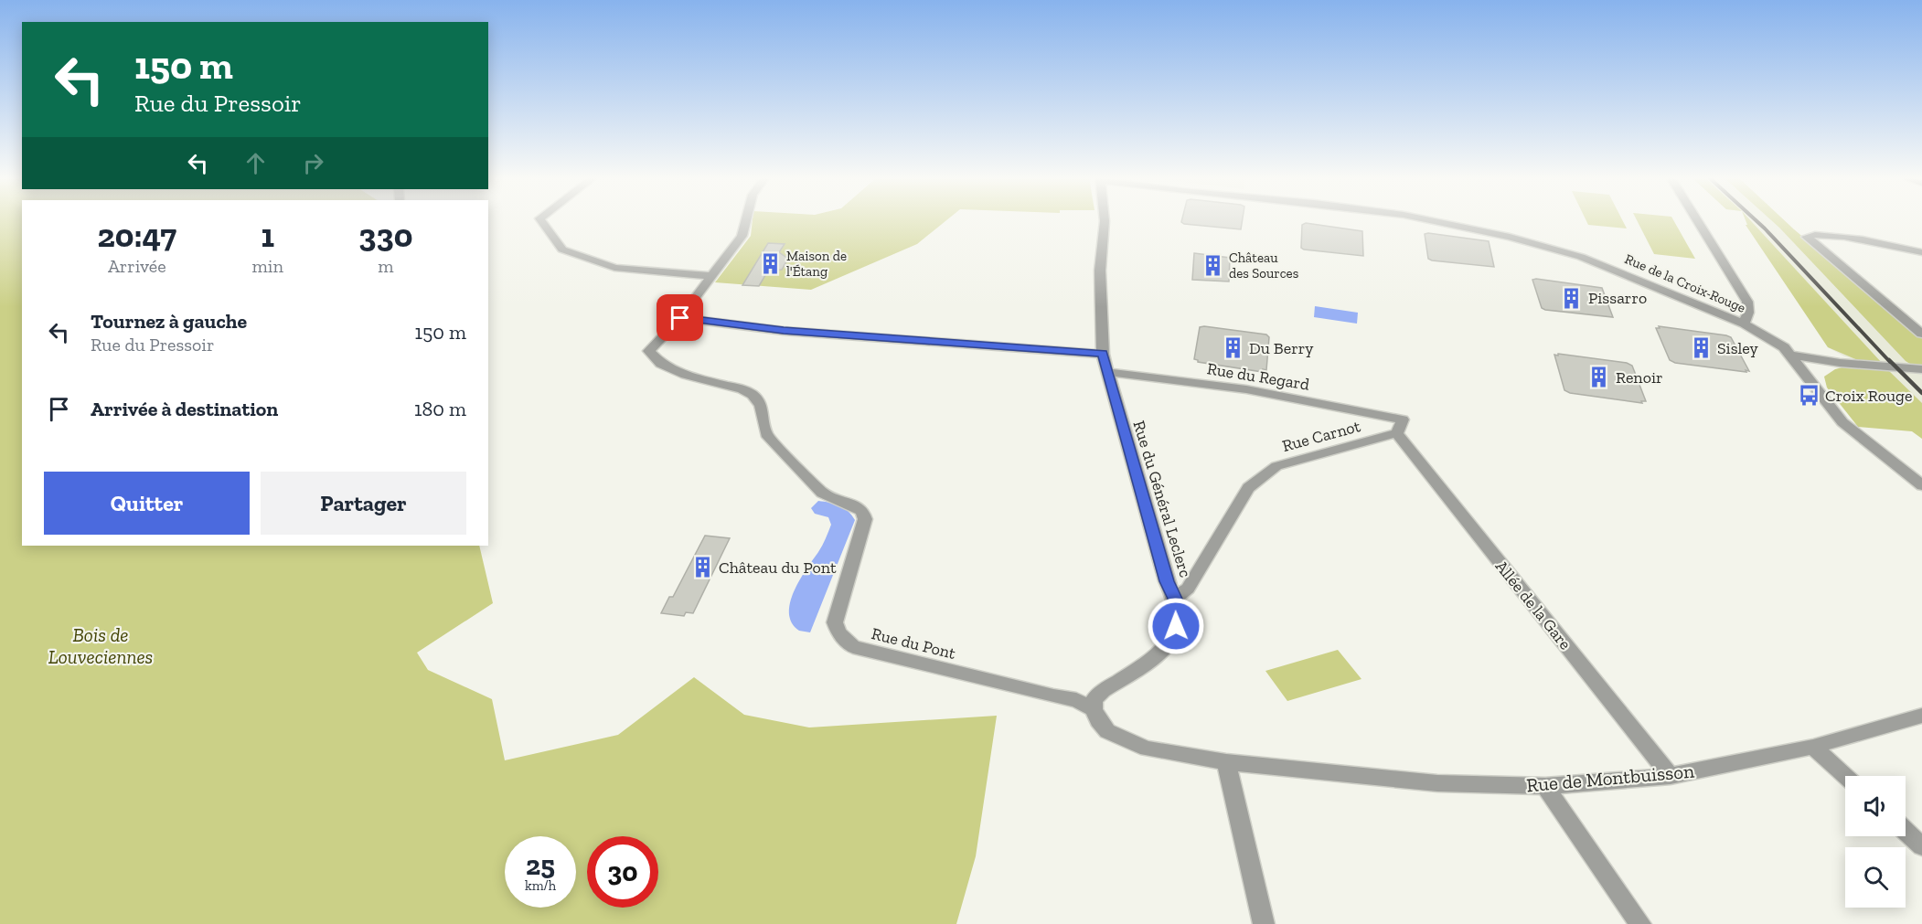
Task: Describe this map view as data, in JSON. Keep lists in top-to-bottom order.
{
  "streets": {
    "street": [
      "Rue de la Croix-Rouge",
      "Rue du Regard",
      "Rue Carnot",
      "Rue du Général Leclerc",
      "Allée de la Gare",
      "Rue du Pont",
      "Rue de Montbuisson"
    ]
  },
  "crossings": [
    ["Rue du Regard", "Rue Carnot"],
    ["Rue du Regard", "Rue du Général Leclerc"],
    ["Rue du Regard", "Allée de la Gare"],
    ["Rue Carnot", "Rue du Général Leclerc"],
    ["Rue Carnot", "Allée de la Gare"],
    ["Rue du Général Leclerc", "Rue du Pont"],
    ["Allée de la Gare", "Rue de Montbuisson"]
  ],
  "parks": ["Bois de Louveciennes"],
  "places": {
    "building": [
      "Maison de l'Étang",
      "Château des Sources",
      "Pissarro",
      "Du Berry",
      "Sisley",
      "Renoir",
      "Château du Pont"
    ],
    "bus stop": ["Croix Rouge"]
  },
  "page": {
    "turn": ["150 m", "Rue du Pressoir"],
    "eta": [
      "20:47",
      "Arrivée",
      "1",
      "min",
      "330",
      "m"
    ],
    "list": [
      {
        "name": "Tournez à gauche",
        "note": "Rue du Pressoir",
        "value": "150 m"
      },
      {
        "name": "Arrivée à destination",
        "value": "180 m"
      }
    ],
    "buttons": ["Quitter", "Partager"],
    "speed": "25 km/h",
    "limit": "30"
  }
}
